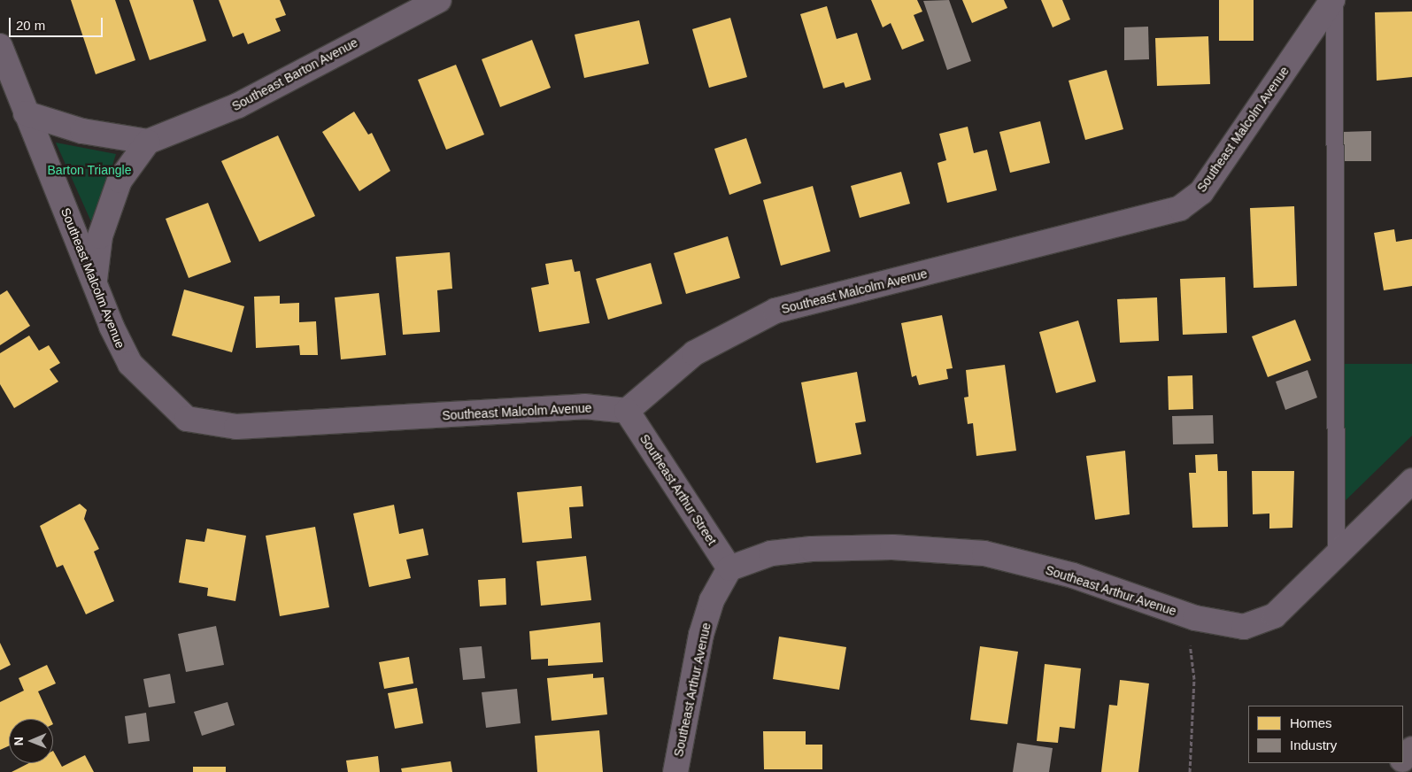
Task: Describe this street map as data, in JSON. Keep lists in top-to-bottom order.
{
  "streets": {
    "street": [
      "Southeast Barton Avenue",
      "Southeast Malcolm Avenue",
      "Southeast Arthur Street",
      "Southeast Arthur Avenue"
    ]
  },
  "crossings": [
    ["Southeast Malcolm Avenue", "Southeast Arthur Street"],
    ["Southeast Arthur Street", "Southeast Arthur Avenue"]
  ],
  "parks": ["Barton Triangle"],
  "legend": ["Homes", "Industry"],
  "scale_bar": "20 m",
  "north": "left"
}
